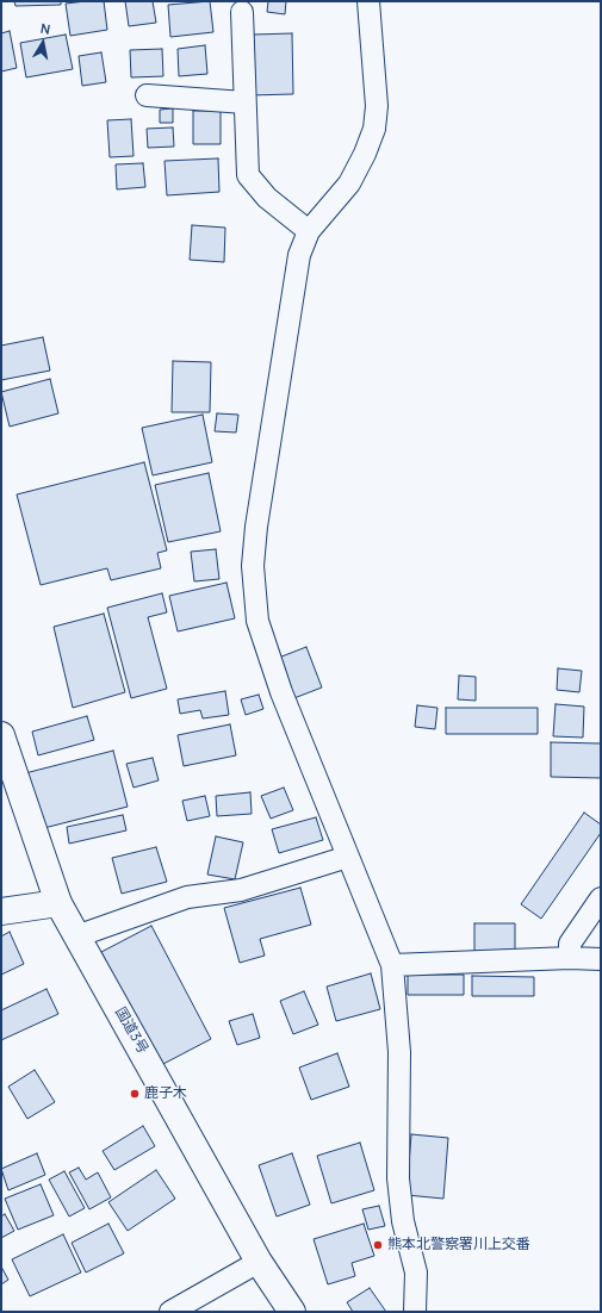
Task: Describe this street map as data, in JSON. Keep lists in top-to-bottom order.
{
  "streets": {
    "main road": ["国道3号"]
  },
  "places": ["鹿子木", "熊本北警察署川上交番"],
  "north": "top"
}
